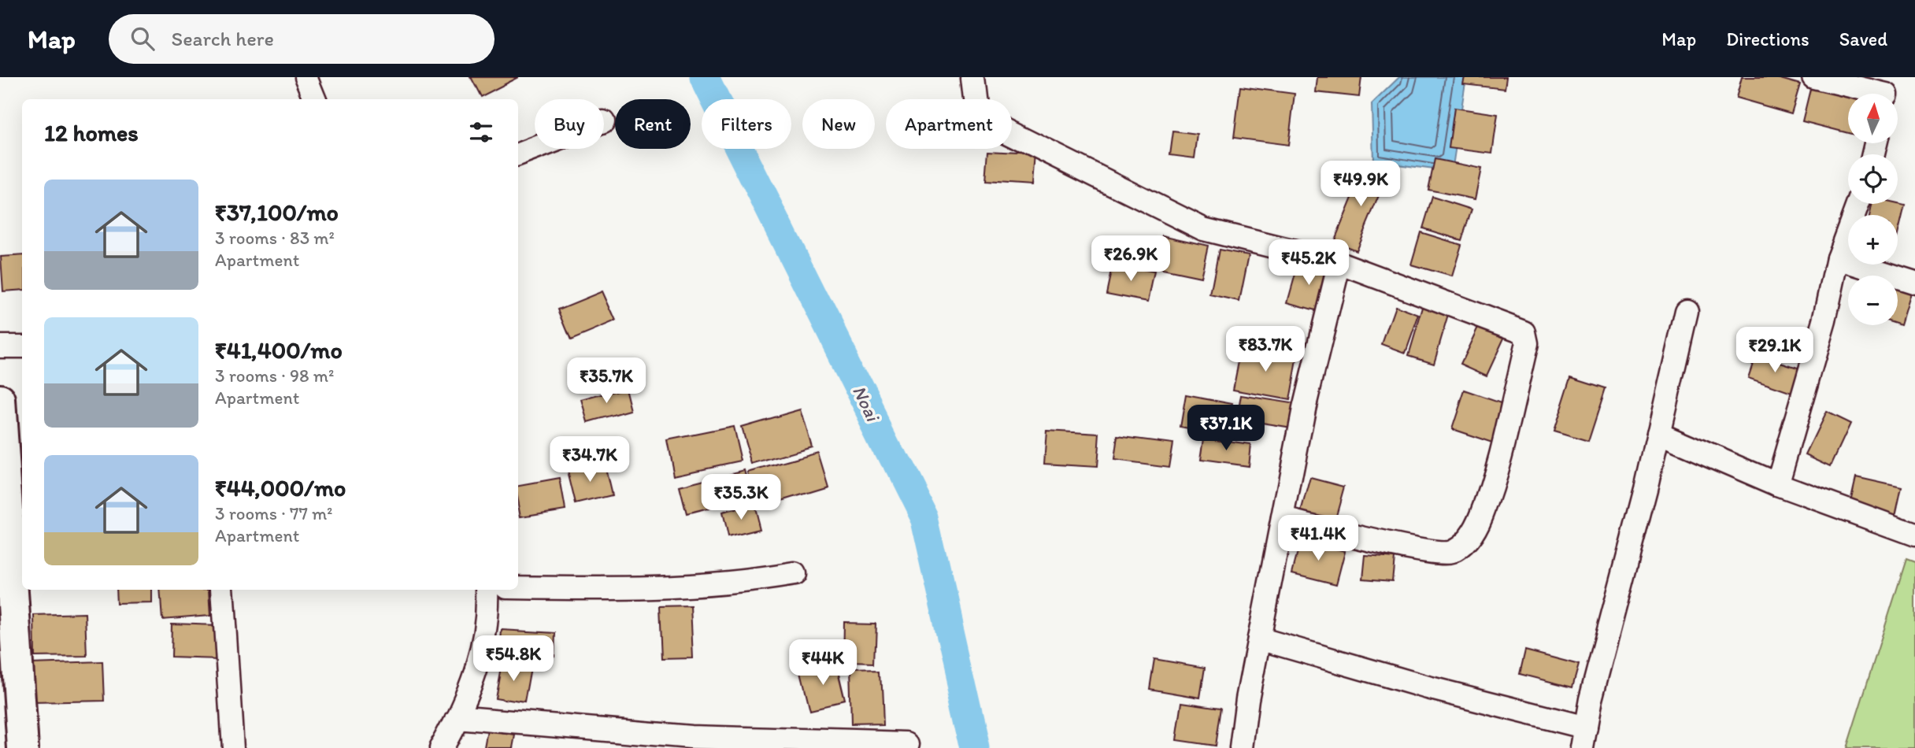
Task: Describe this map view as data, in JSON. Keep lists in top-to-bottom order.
{
  "water": ["Noai"],
  "north": "top",
  "page": {
    "header": "Map",
    "search": "Search here",
    "nav": ["Map", "Directions", "Saved"],
    "map_buttons": ["+", "−"],
    "chip": [
      "Buy",
      "Rent",
      "Filters",
      "New",
      "Apartment"
    ],
    "heading": "12 homes",
    "price": [
      "₹49.9K",
      "₹26.9K",
      "₹45.2K",
      "₹83.7K",
      "₹29.1K",
      "₹35.7K",
      "₹37.1K",
      "₹34.7K",
      "₹35.3K",
      "₹41.4K",
      "₹54.8K",
      "₹44K"
    ],
    "list": [
      {
        "name": "₹37,100/mo",
        "note": "3 rooms · 83 m² · Apartment"
      },
      {
        "name": "₹41,400/mo",
        "note": "3 rooms · 98 m² · Apartment"
      },
      {
        "name": "₹44,000/mo",
        "note": "3 rooms · 77 m² · Apartment"
      }
    ]
  }
}
